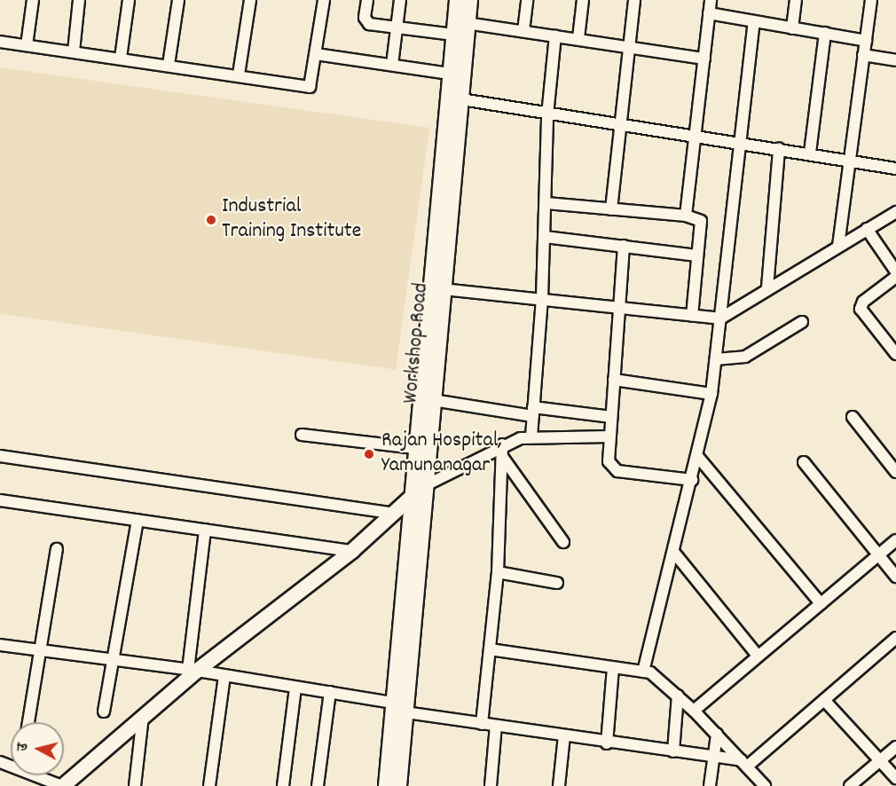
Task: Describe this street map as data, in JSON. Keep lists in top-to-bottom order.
{
  "streets": {
    "main road": ["Workshop Road"]
  },
  "places": ["Industrial Training Institute", "Rajan Hospital, Yamunanagar"],
  "north": "left"
}
